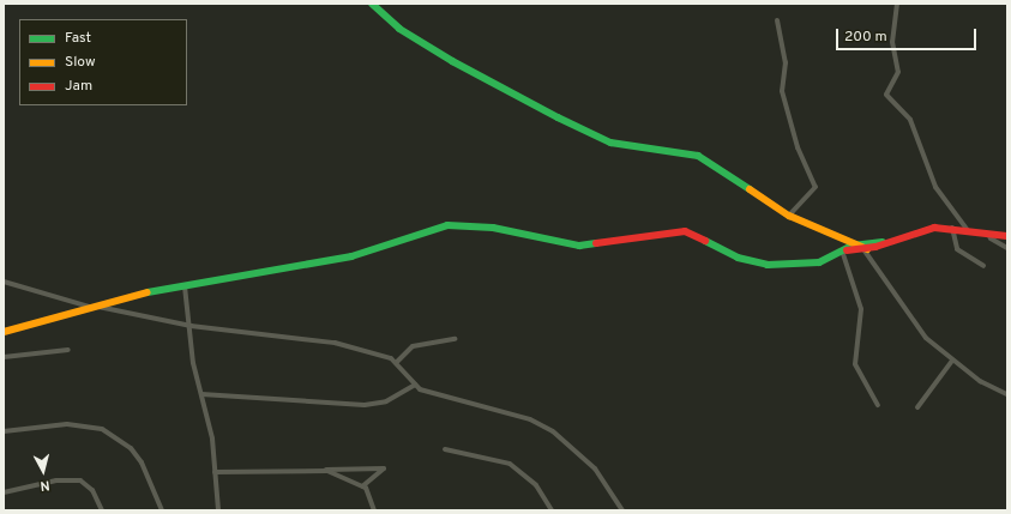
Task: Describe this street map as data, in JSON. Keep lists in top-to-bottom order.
{
  "legend": ["Fast", "Slow", "Jam"],
  "scale_bar": "200 m",
  "north": "bottom"
}
